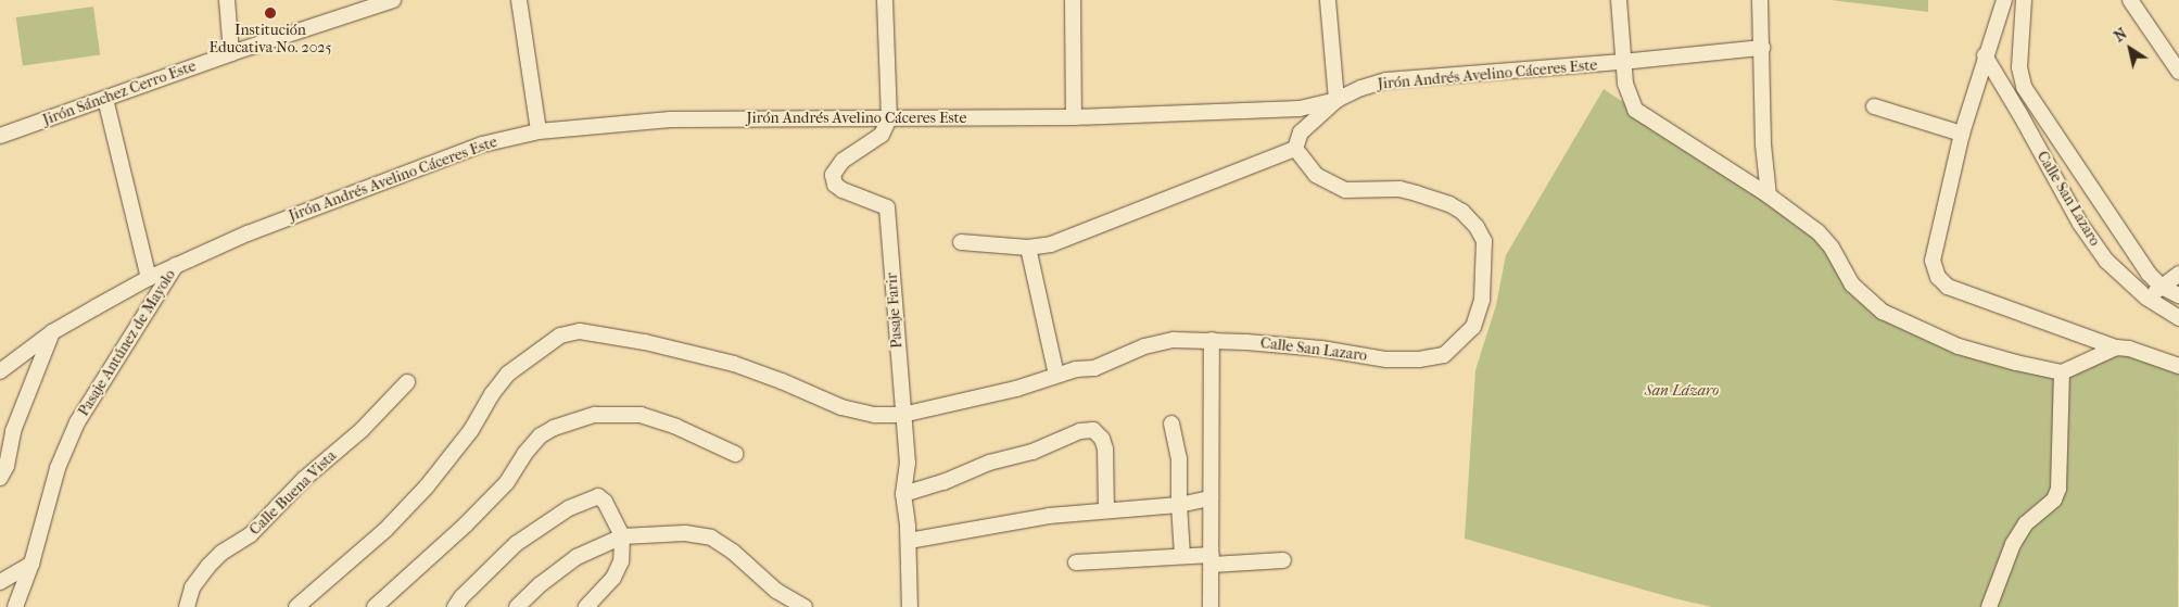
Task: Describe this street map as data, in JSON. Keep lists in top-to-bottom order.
{
  "streets": {
    "street": [
      "Jirón Andrés Avelino Cáceres Este",
      "Jirón Sánchez Cerro Este",
      "Calle San Lazaro",
      "Pasaje Farir",
      "Pasaje Antúnez de Mayolo",
      "Calle Buena Vista"
    ]
  },
  "crossings": [
    ["Jirón Andrés Avelino Cáceres Este", "Pasaje Farir"],
    ["Jirón Andrés Avelino Cáceres Este", "Pasaje Antúnez de Mayolo"],
    ["Calle San Lazaro", "Pasaje Farir"]
  ],
  "parks": ["San Lázaro"],
  "places": ["Institución Educativa No. 2025"],
  "north": "top left"
}
